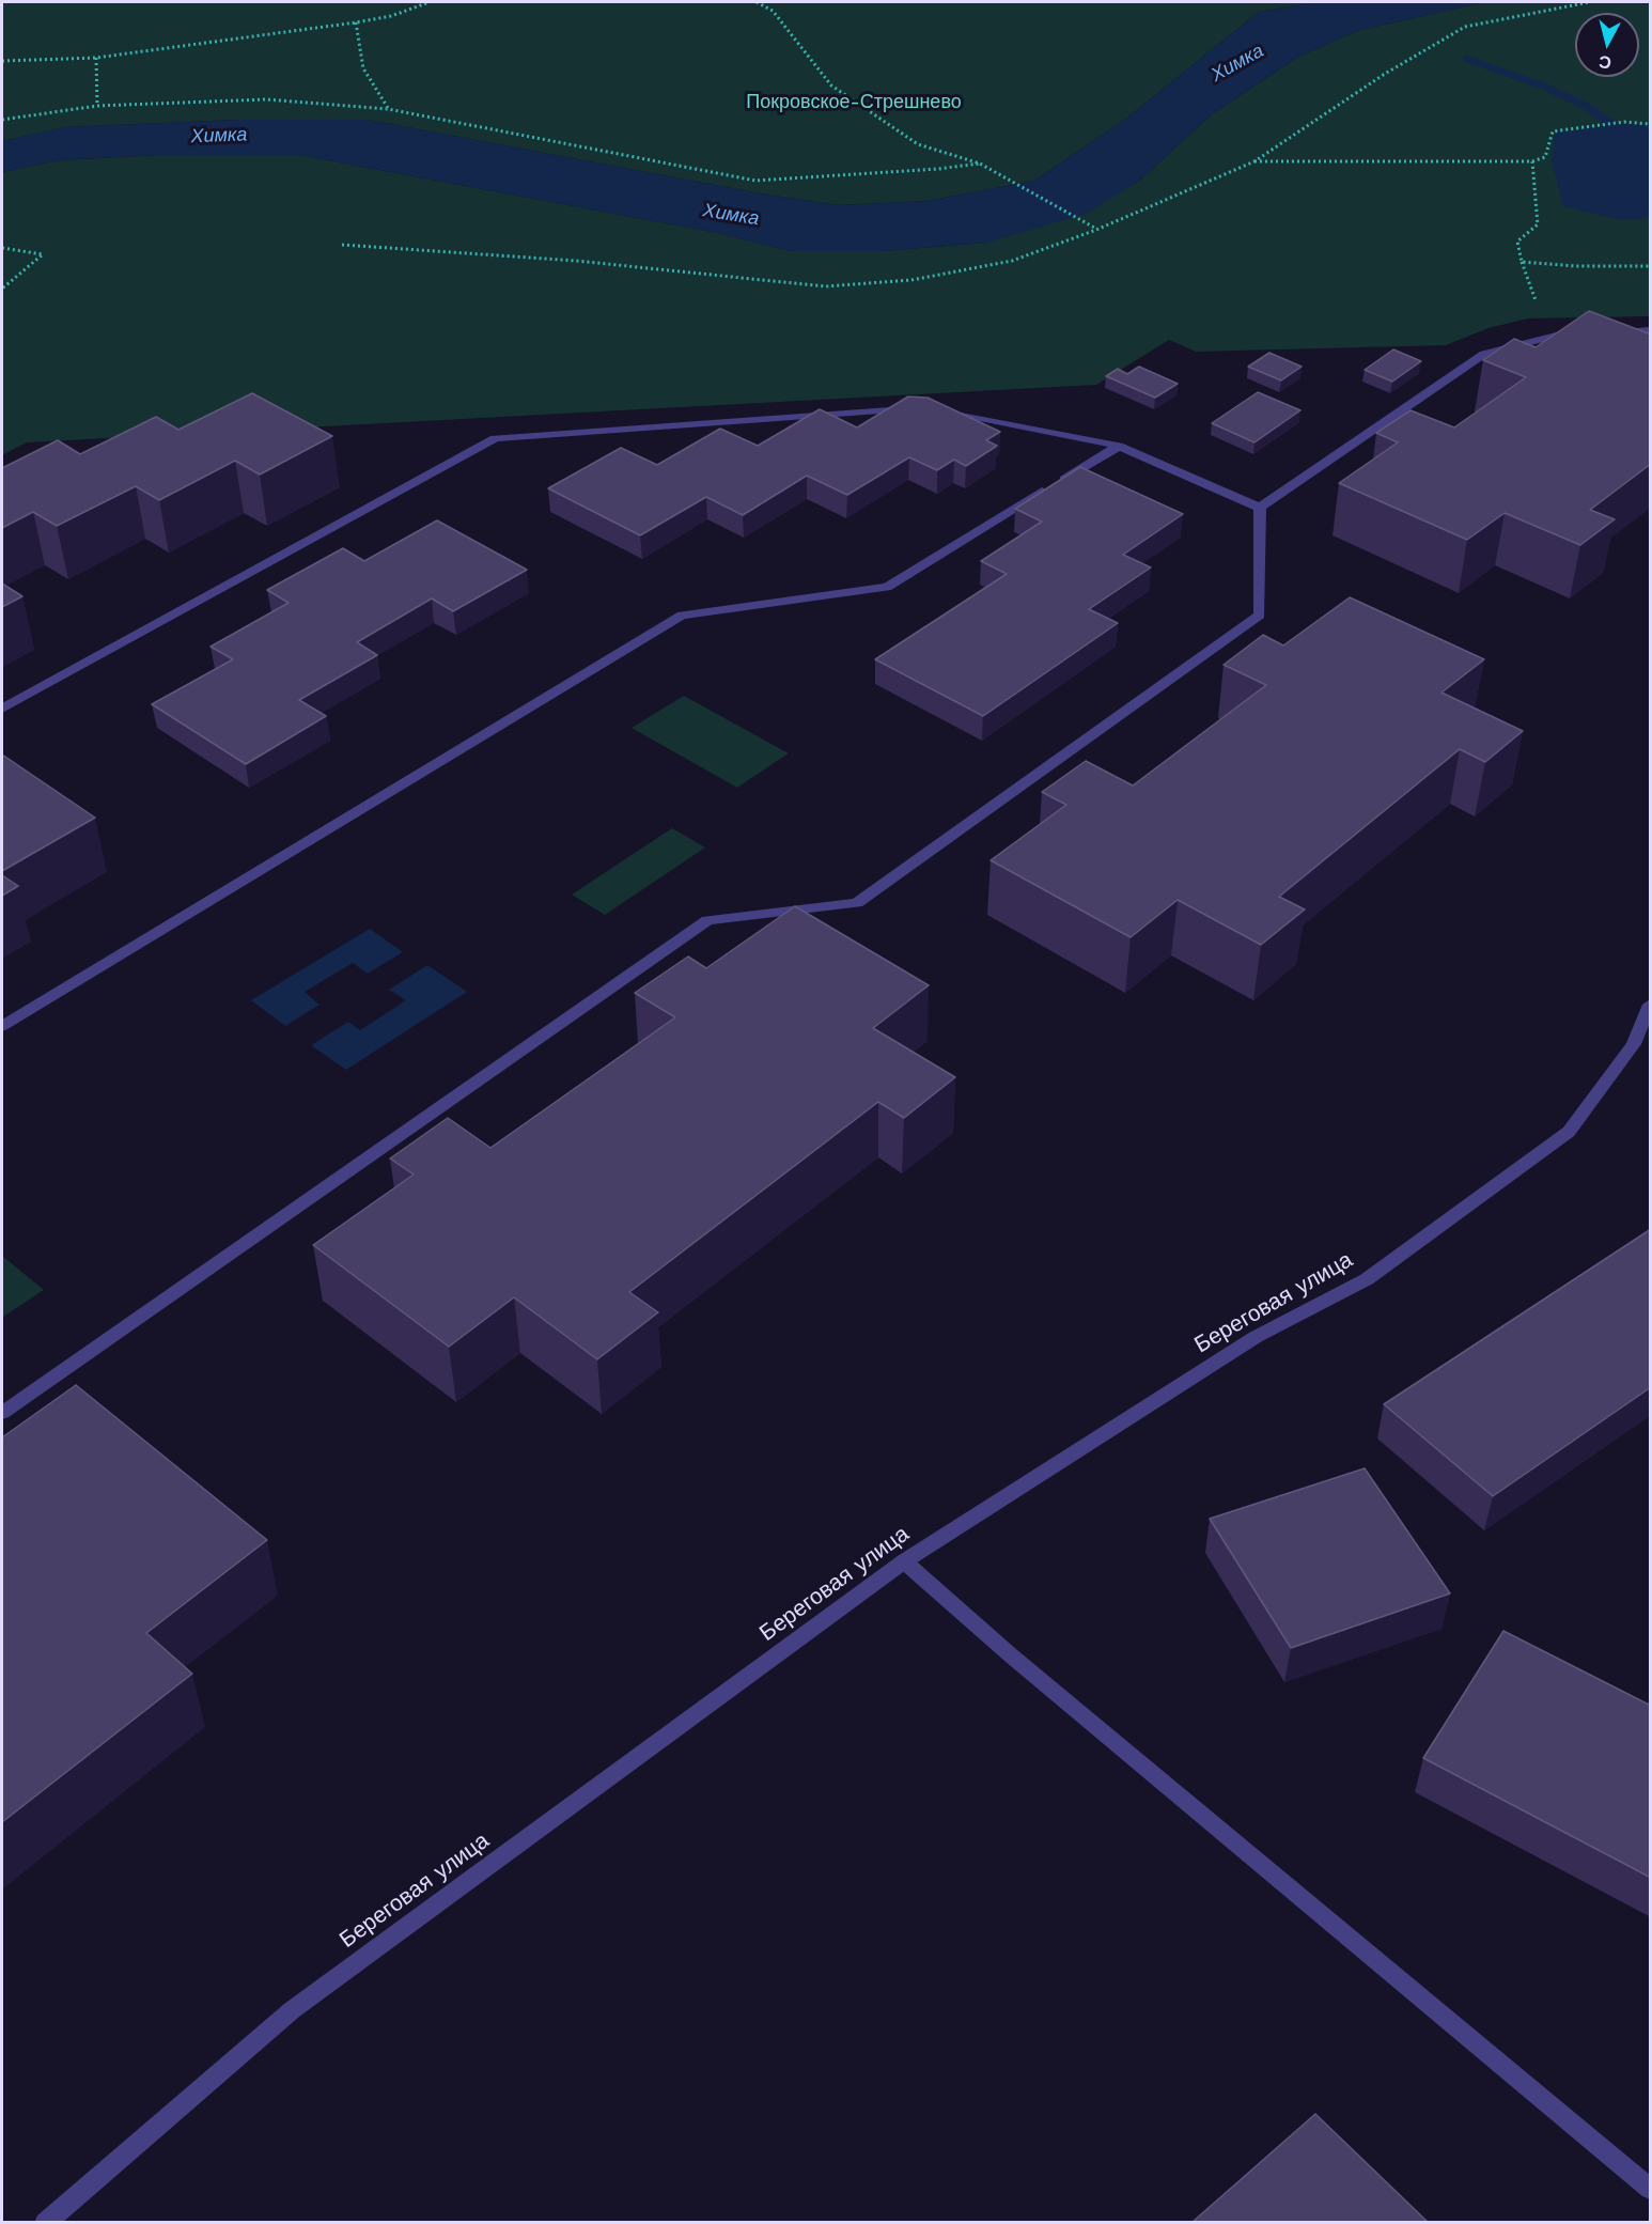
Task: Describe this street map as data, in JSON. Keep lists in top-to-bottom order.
{
  "streets": {
    "street": ["Береговая улица"]
  },
  "water": ["Химка"],
  "parks": ["Покровское-Стрешнево"],
  "north": "bottom"
}
